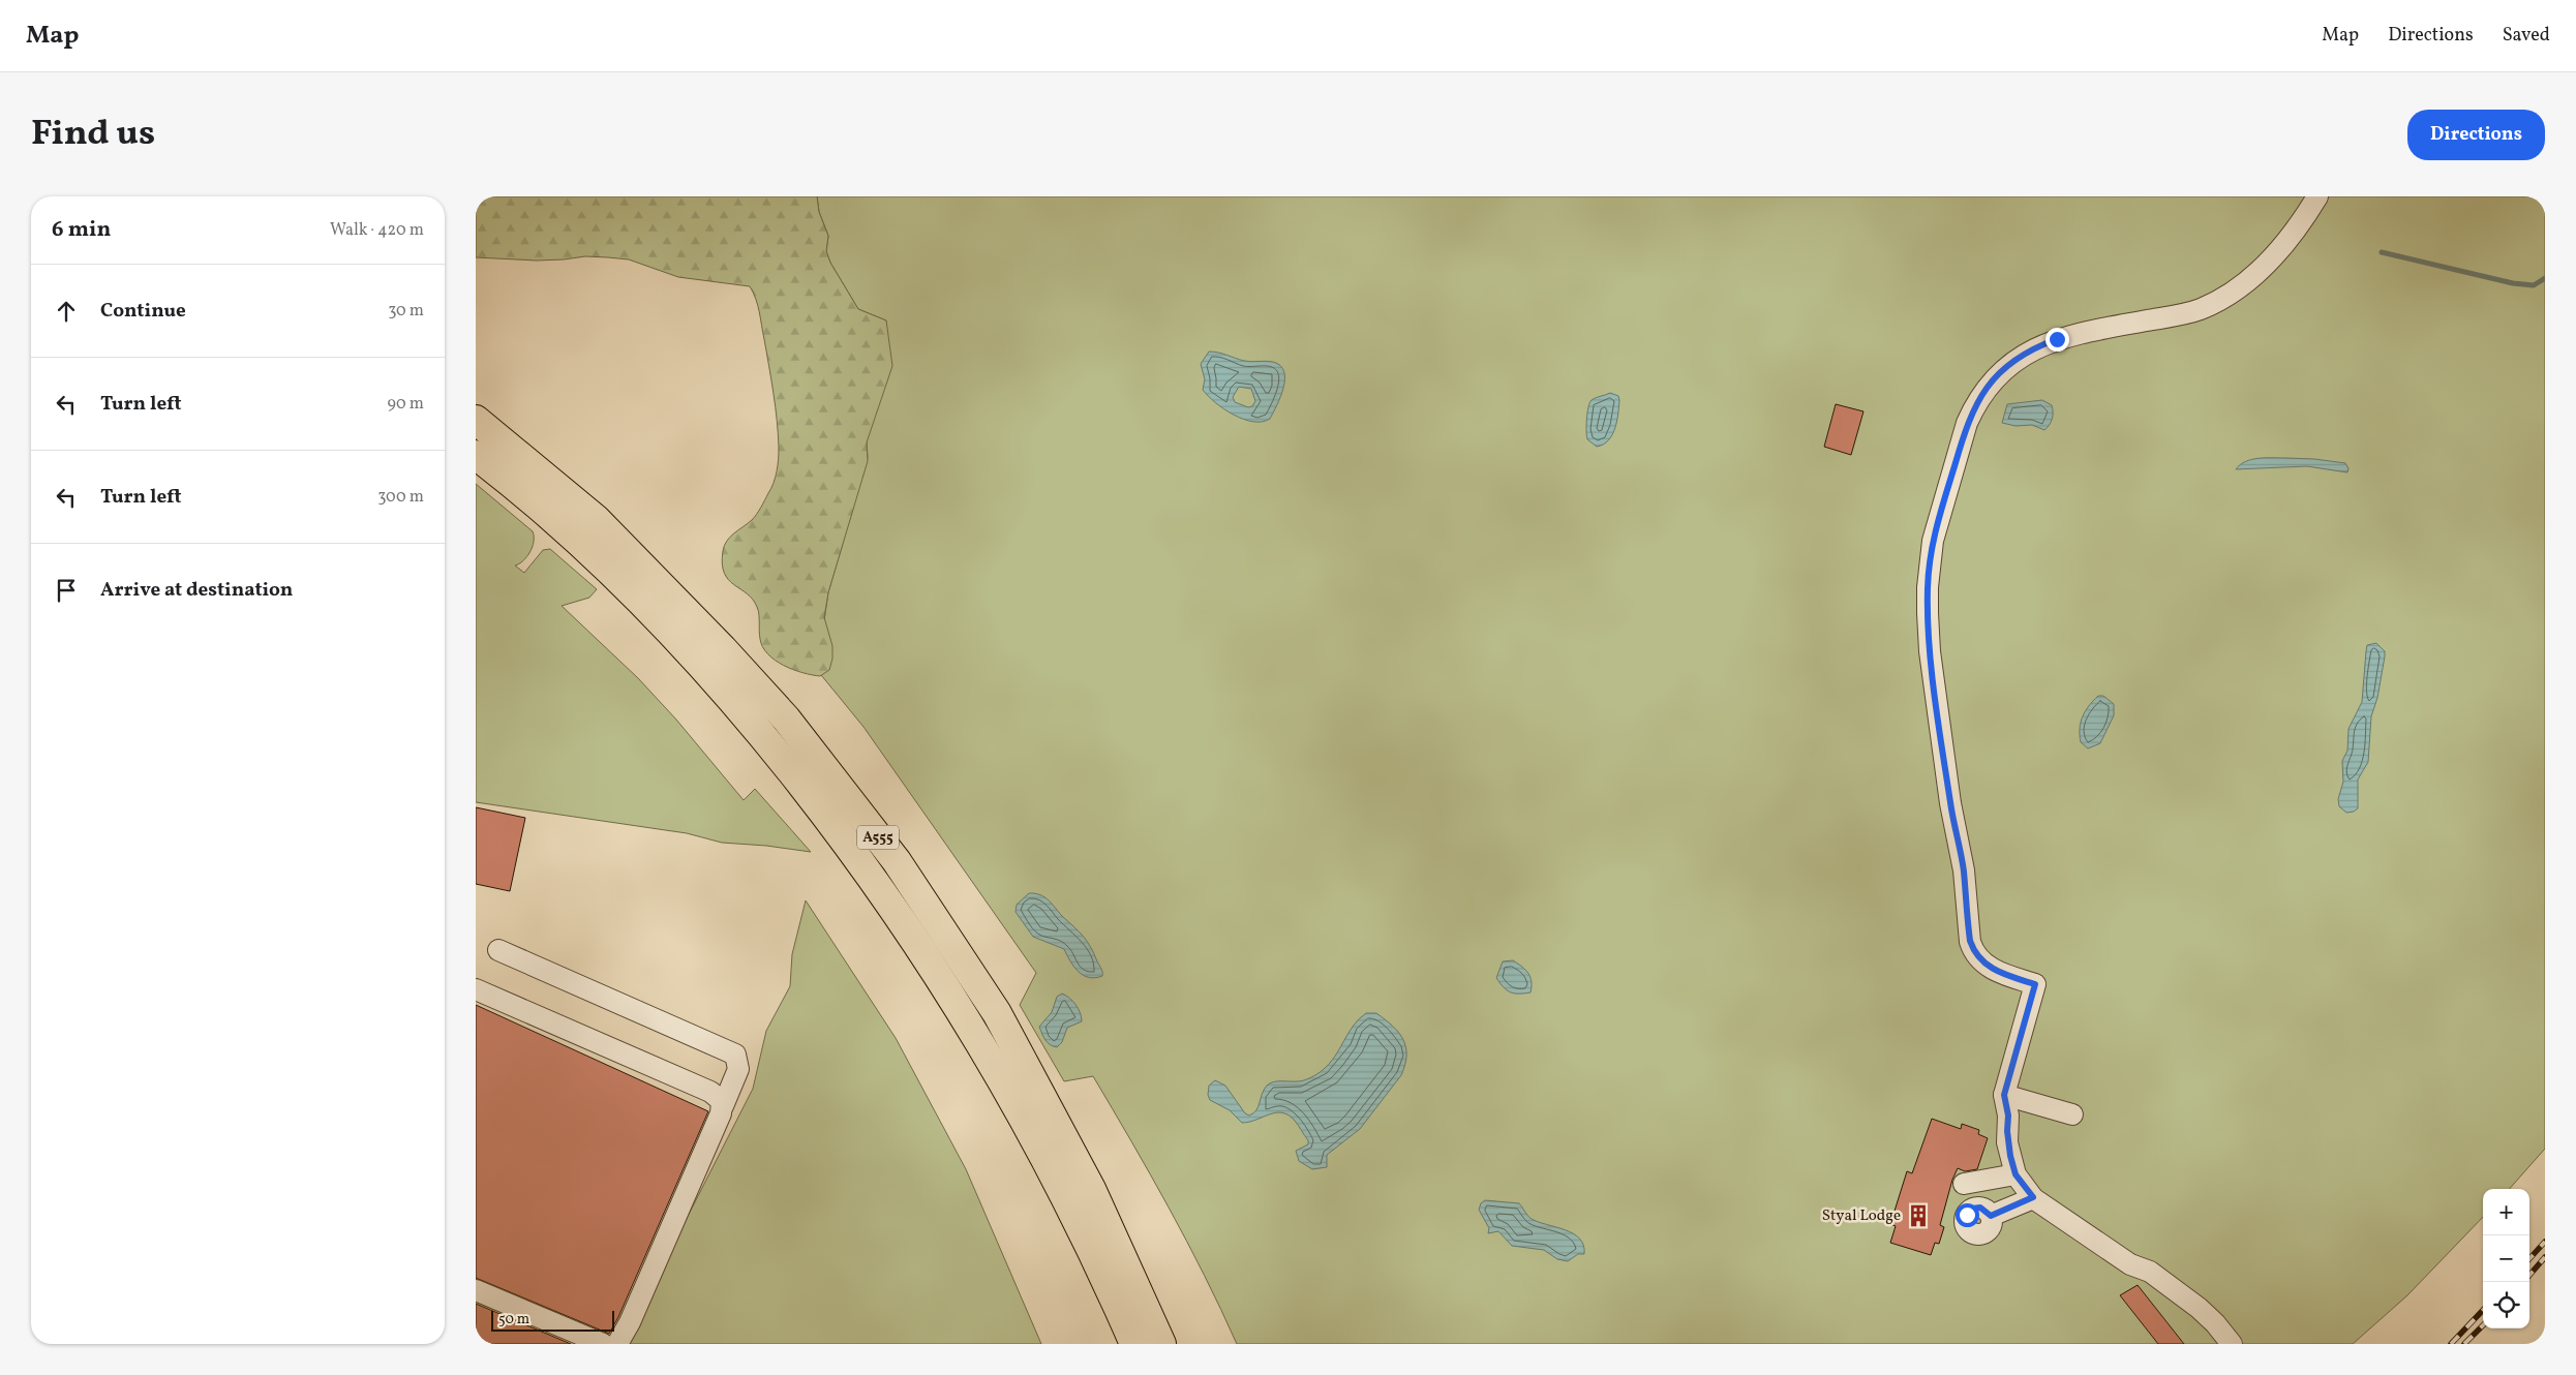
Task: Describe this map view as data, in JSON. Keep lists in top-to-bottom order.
{
  "streets": {
    "highway": ["A555"]
  },
  "places": {
    "building": ["Styal Lodge"]
  },
  "scale_bar": "50 m",
  "page": {
    "header": "Map",
    "nav": ["Map", "Directions", "Saved"],
    "title": "Find us",
    "buttons": "Directions",
    "heading": ["6 min", "Walk · 420 m"],
    "list": [
      ["Continue", "30 m"],
      ["Turn left", "90 m"],
      ["Turn left", "300 m"],
      "Arrive at destination"
    ],
    "map_buttons": ["+", "−"],
    "scale": "50 m"
  }
}
